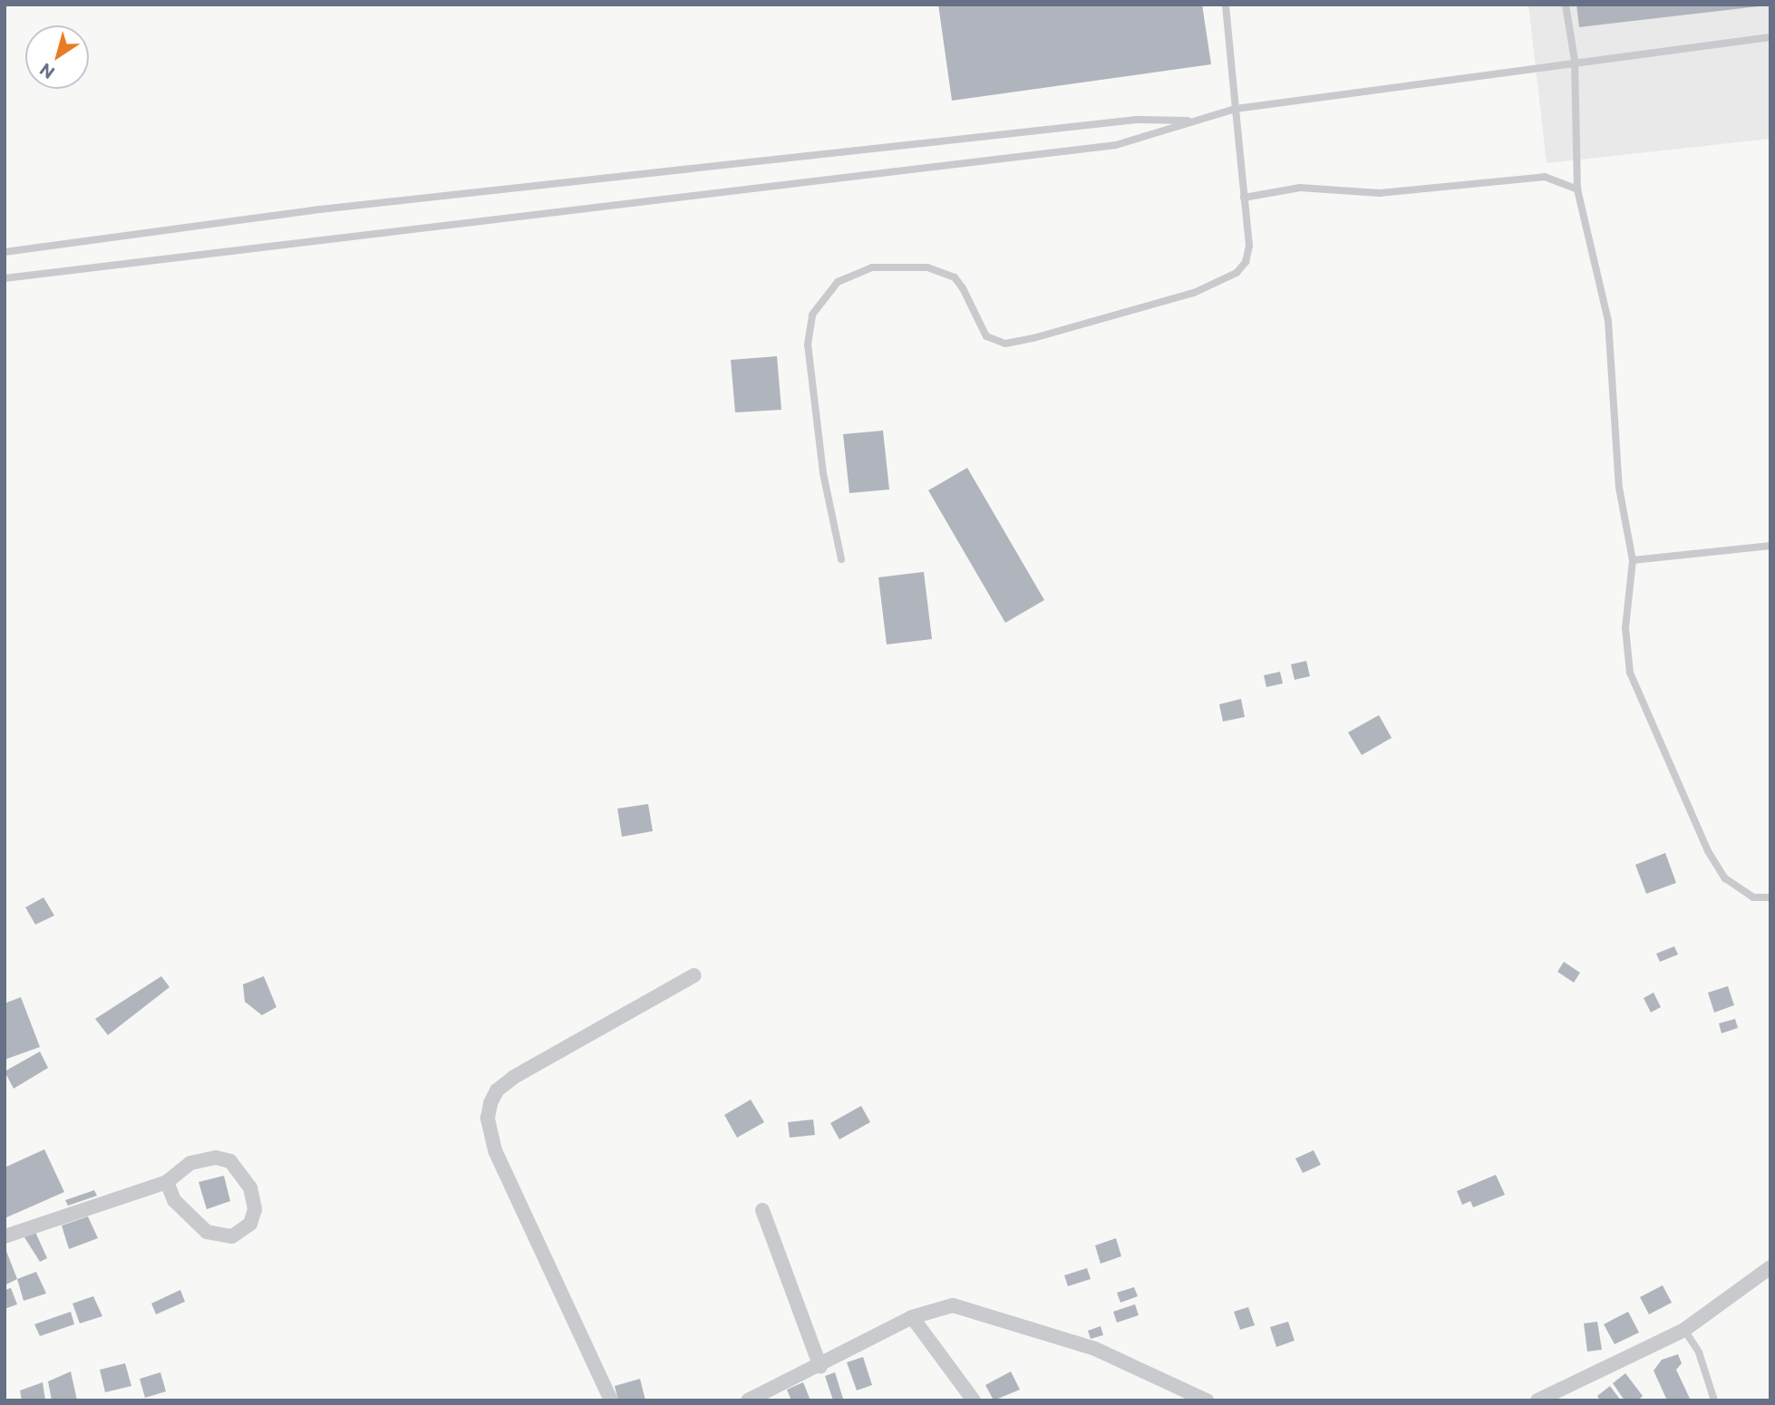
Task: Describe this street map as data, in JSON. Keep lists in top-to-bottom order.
{
  "north": "bottom left"
}
